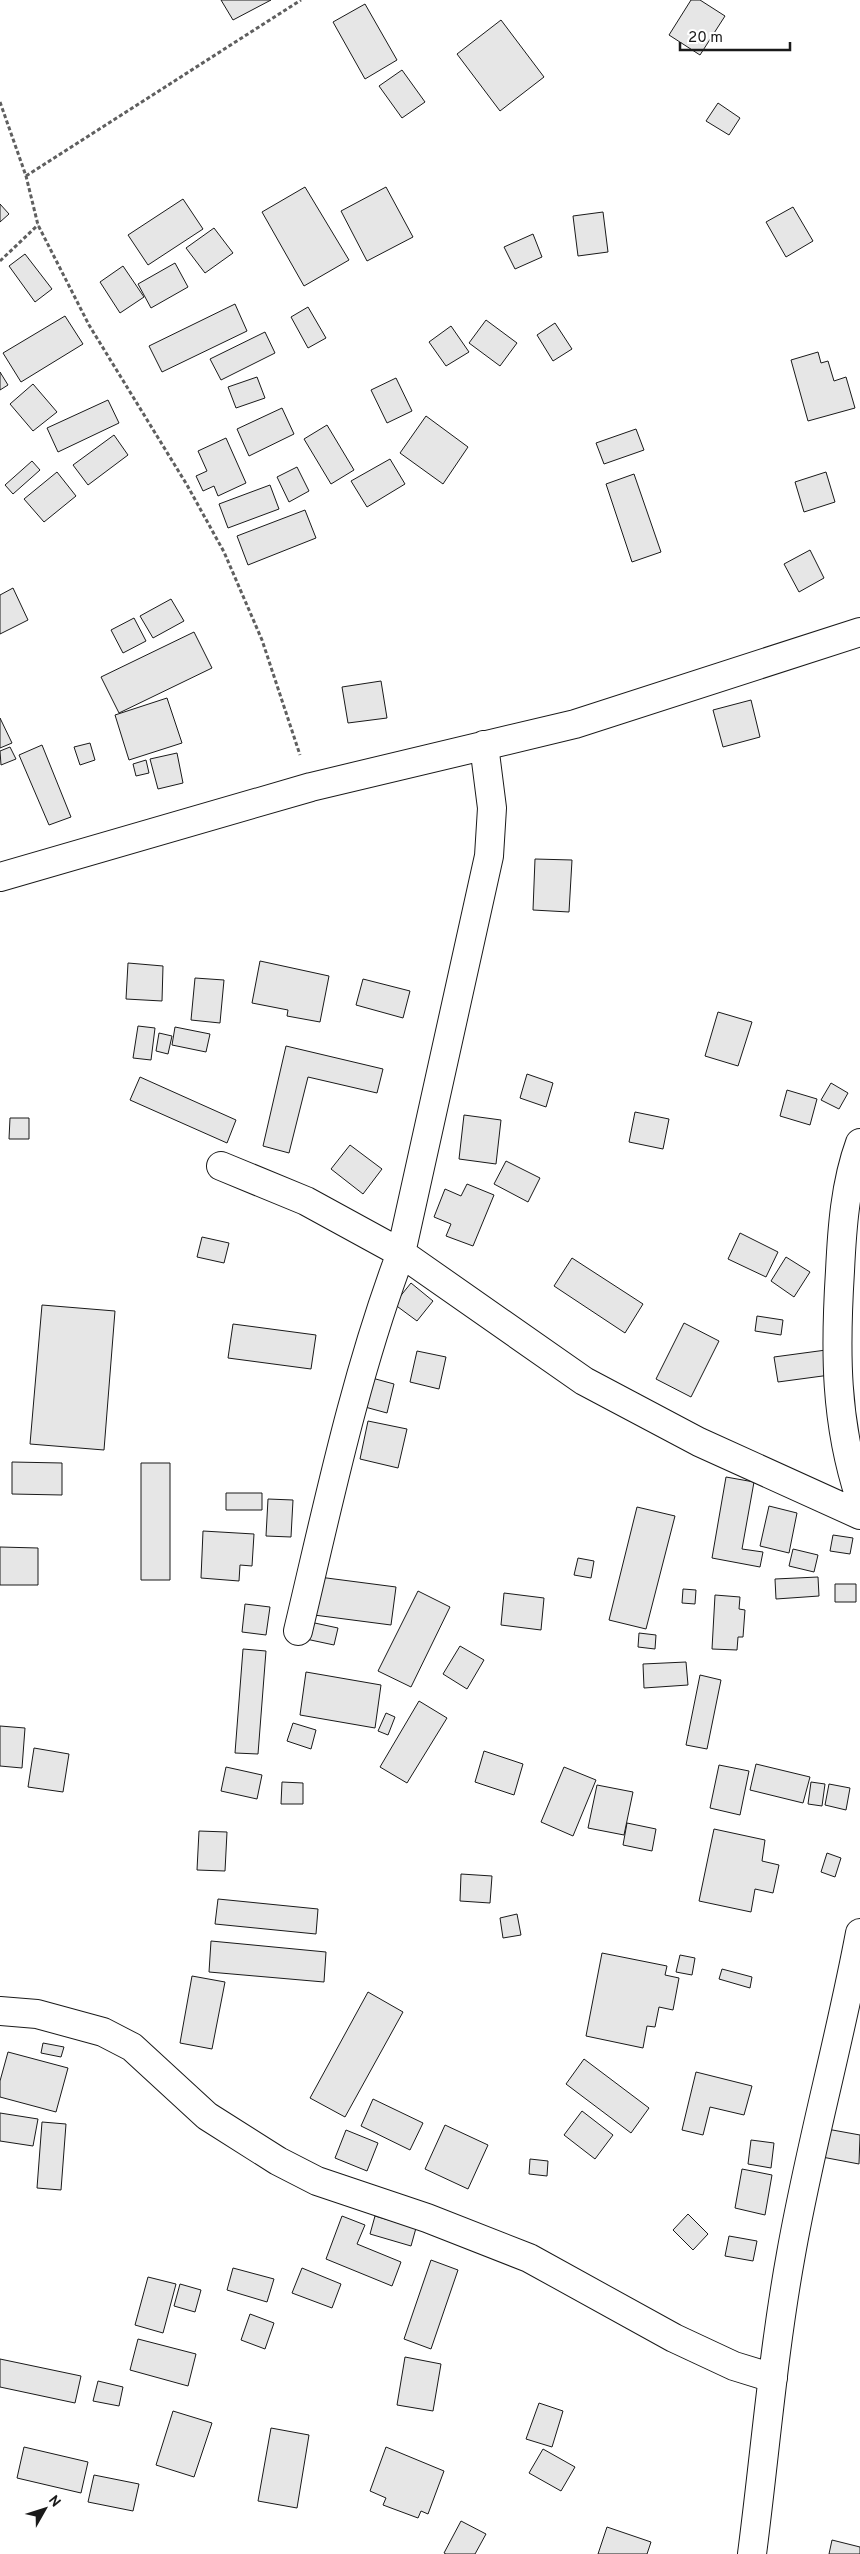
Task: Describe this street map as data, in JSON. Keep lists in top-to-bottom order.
{
  "scale_bar": "20 m",
  "north": "top right"
}
